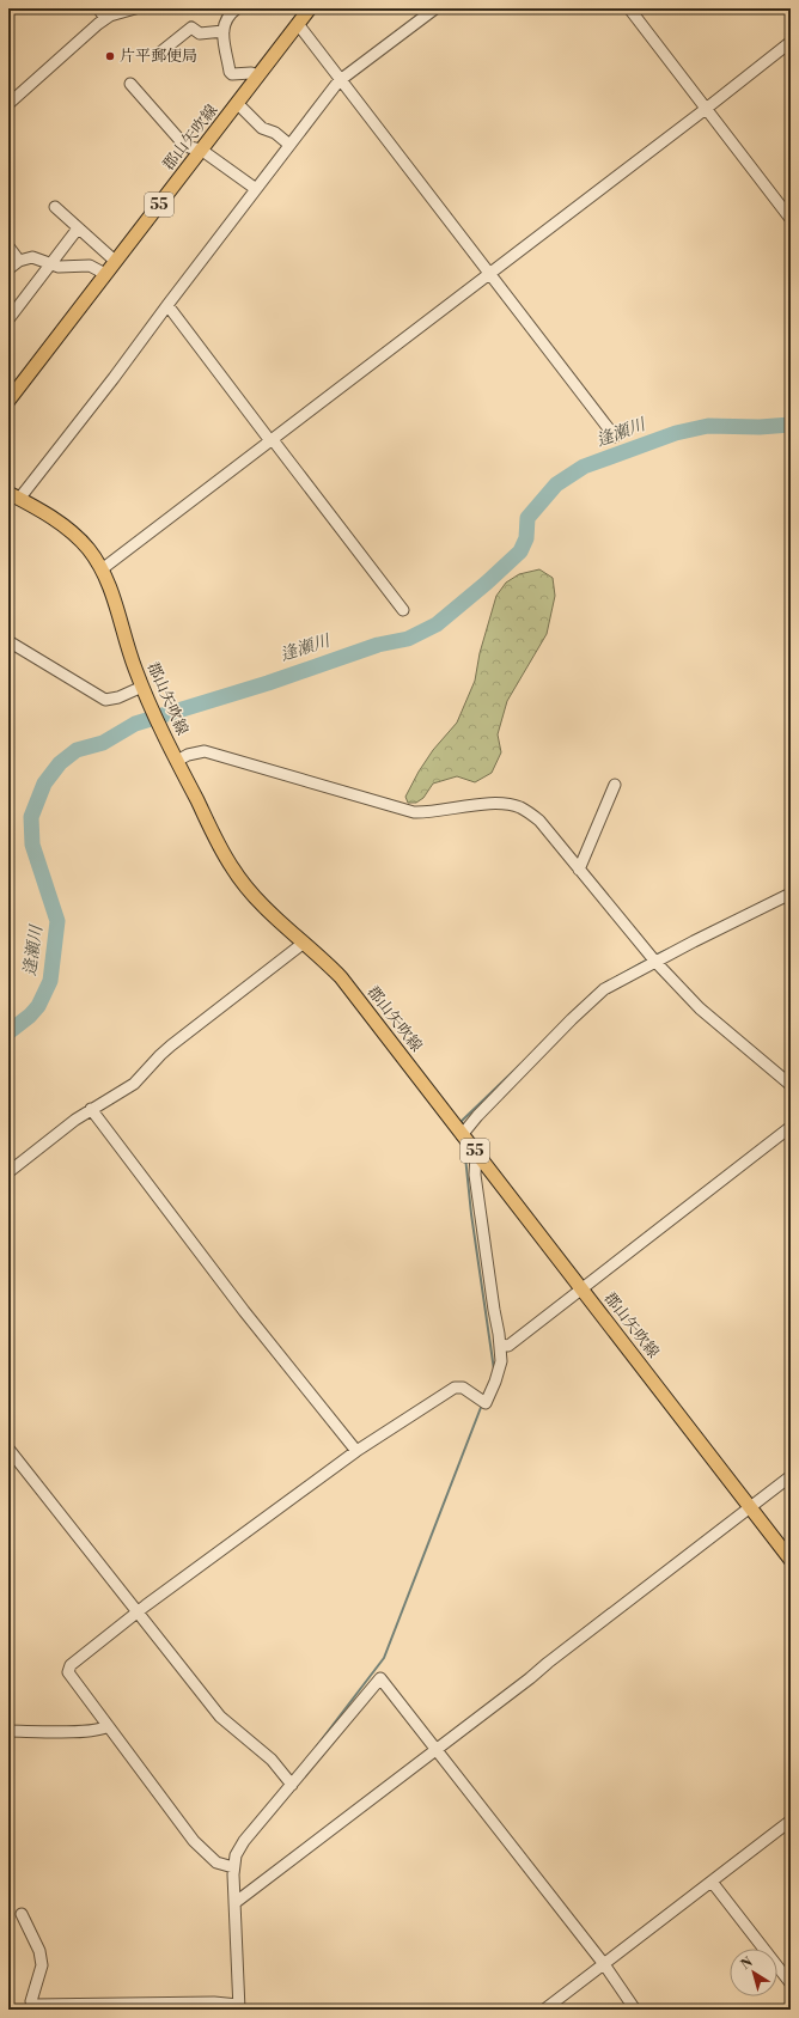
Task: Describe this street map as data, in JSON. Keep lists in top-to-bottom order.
{
  "streets": {
    "main road": ["郡山矢吹線", "55"]
  },
  "water": ["逢瀬川"],
  "places": ["片平郵便局"],
  "north": "top left"
}
